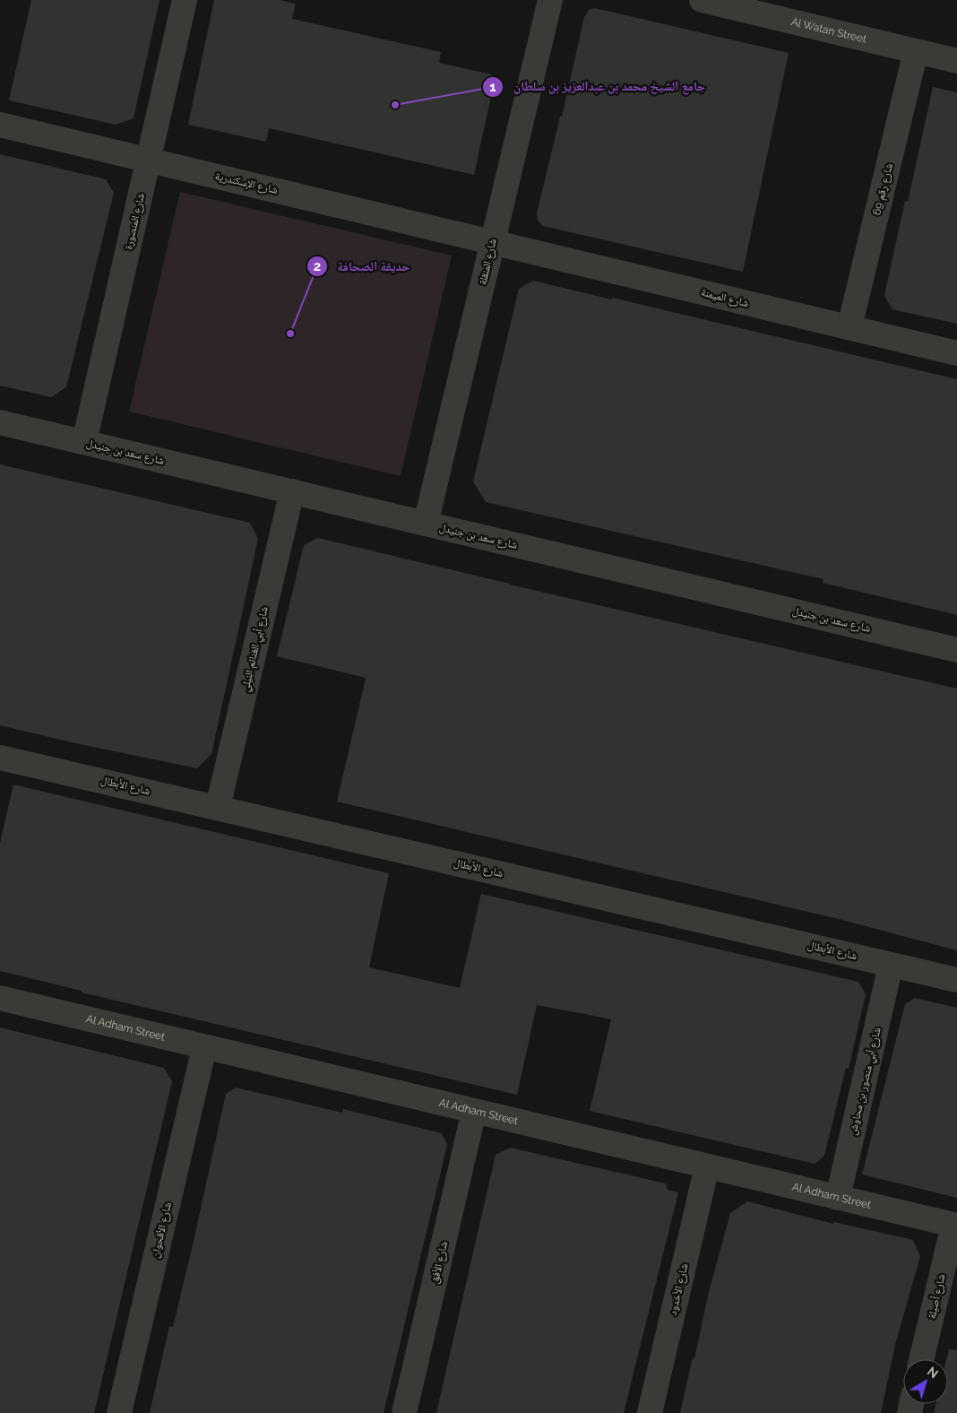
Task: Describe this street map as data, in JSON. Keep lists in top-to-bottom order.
{
  "streets": {
    "street": [
      "Al Watan Street",
      "شارع الإسكندرية",
      "شارع رقم 69",
      "شارع المنصورة",
      "شارع المنقلة",
      "شارع الميمنة",
      "شارع سعد بن جنيدل",
      "شارع أبي الغنائم النيلي",
      "شارع الأبطال",
      "Al Adham Street",
      "شارع أبي منصور بن محاوش",
      "شارع الأقحوان",
      "شارع الأفق",
      "شارع الأخدود",
      "شارع أصيلة"
    ]
  },
  "crossings": [
    ["Al Watan Street", "شارع رقم 69"],
    ["شارع الإسكندرية", "شارع المنصورة"],
    ["شارع الإسكندرية", "شارع المنقلة"],
    ["شارع الإسكندرية", "شارع الميمنة"],
    ["شارع رقم 69", "شارع الميمنة"],
    ["شارع المنصورة", "شارع سعد بن جنيدل"],
    ["شارع المنقلة", "شارع الميمنة"],
    ["شارع المنقلة", "شارع سعد بن جنيدل"],
    ["شارع سعد بن جنيدل", "شارع أبي الغنائم النيلي"],
    ["شارع أبي الغنائم النيلي", "شارع الأبطال"],
    ["شارع الأبطال", "شارع أبي منصور بن محاوش"],
    ["Al Adham Street", "شارع أبي منصور بن محاوش"],
    ["Al Adham Street", "شارع الأقحوان"],
    ["Al Adham Street", "شارع الأفق"],
    ["Al Adham Street", "شارع الأخدود"],
    ["Al Adham Street", "شارع أصيلة"]
  ],
  "places": ["جامع الشيخ محمد بن عبدالعزيز بن سلطان", "حديقة الصحافة"],
  "north": "top right"
}
